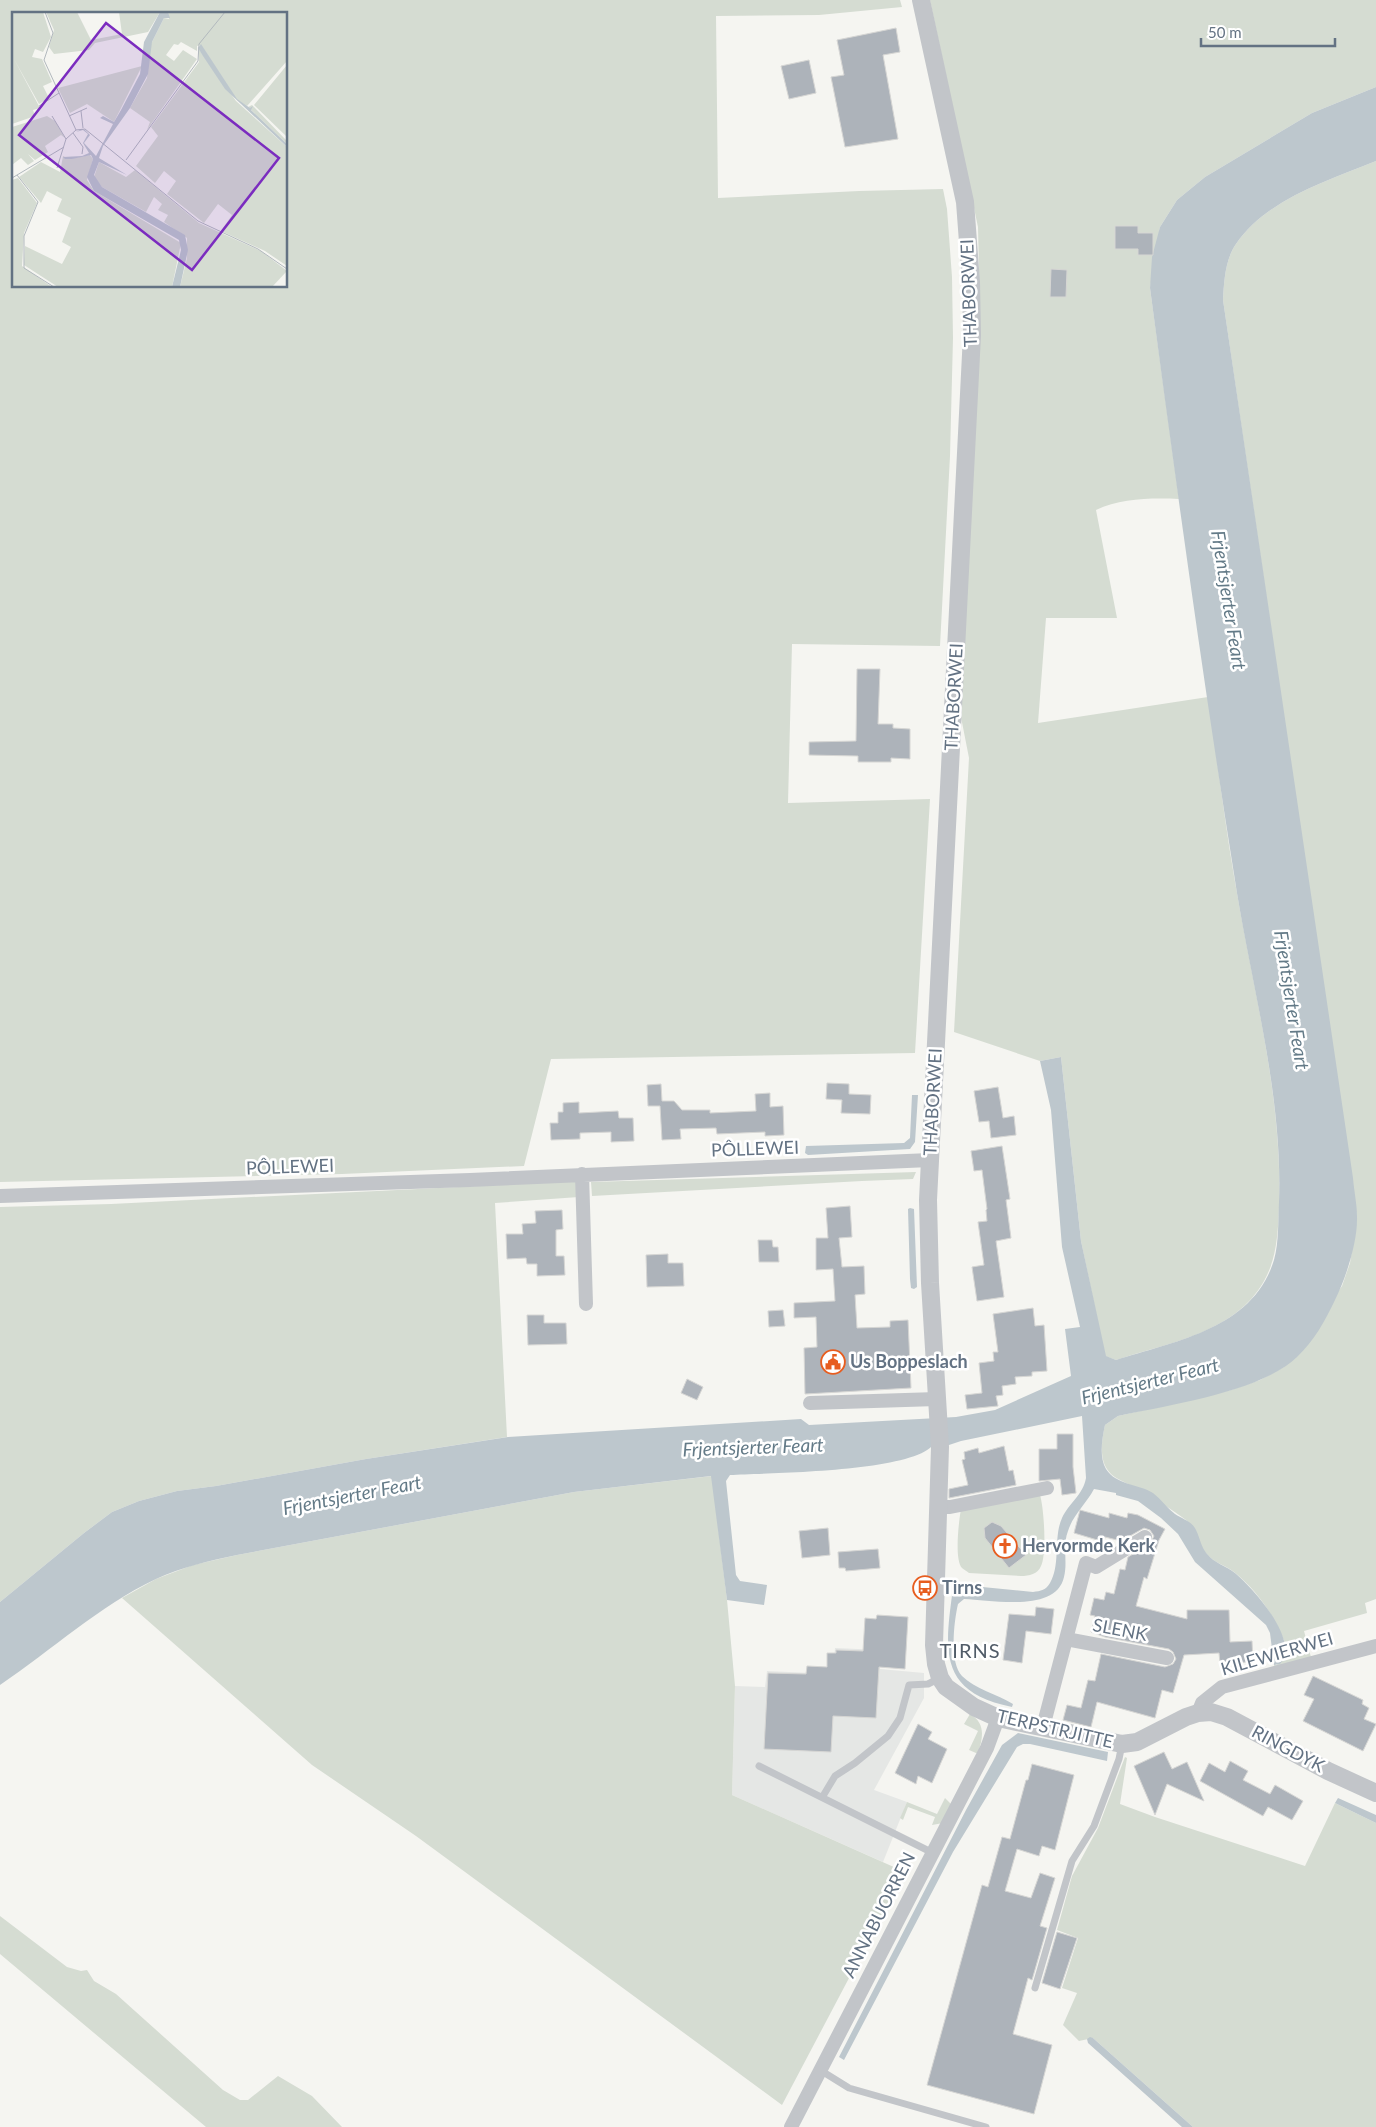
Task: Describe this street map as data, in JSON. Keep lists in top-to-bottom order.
{
  "streets": {
    "street": [
      "THABORWEI",
      "PÔLLEWEI",
      "SLENK",
      "KILEWIERWEI",
      "TERPSTRJITTE",
      "RINGDYK",
      "ANNABUORREN"
    ]
  },
  "crossings": [
    ["THABORWEI", "PÔLLEWEI"],
    ["SLENK", "TERPSTRJITTE"],
    ["KILEWIERWEI", "TERPSTRJITTE"],
    ["KILEWIERWEI", "RINGDYK"],
    ["TERPSTRJITTE", "RINGDYK"],
    ["TERPSTRJITTE", "ANNABUORREN"]
  ],
  "districts": ["TIRNS"],
  "water": ["Frjentsjerter Feart"],
  "places": {
    "public building": ["Us Boppeslach"],
    "church": ["Hervormde Kerk"],
    "bus stop": ["Tirns"]
  },
  "scale_bar": "50 m"
}
